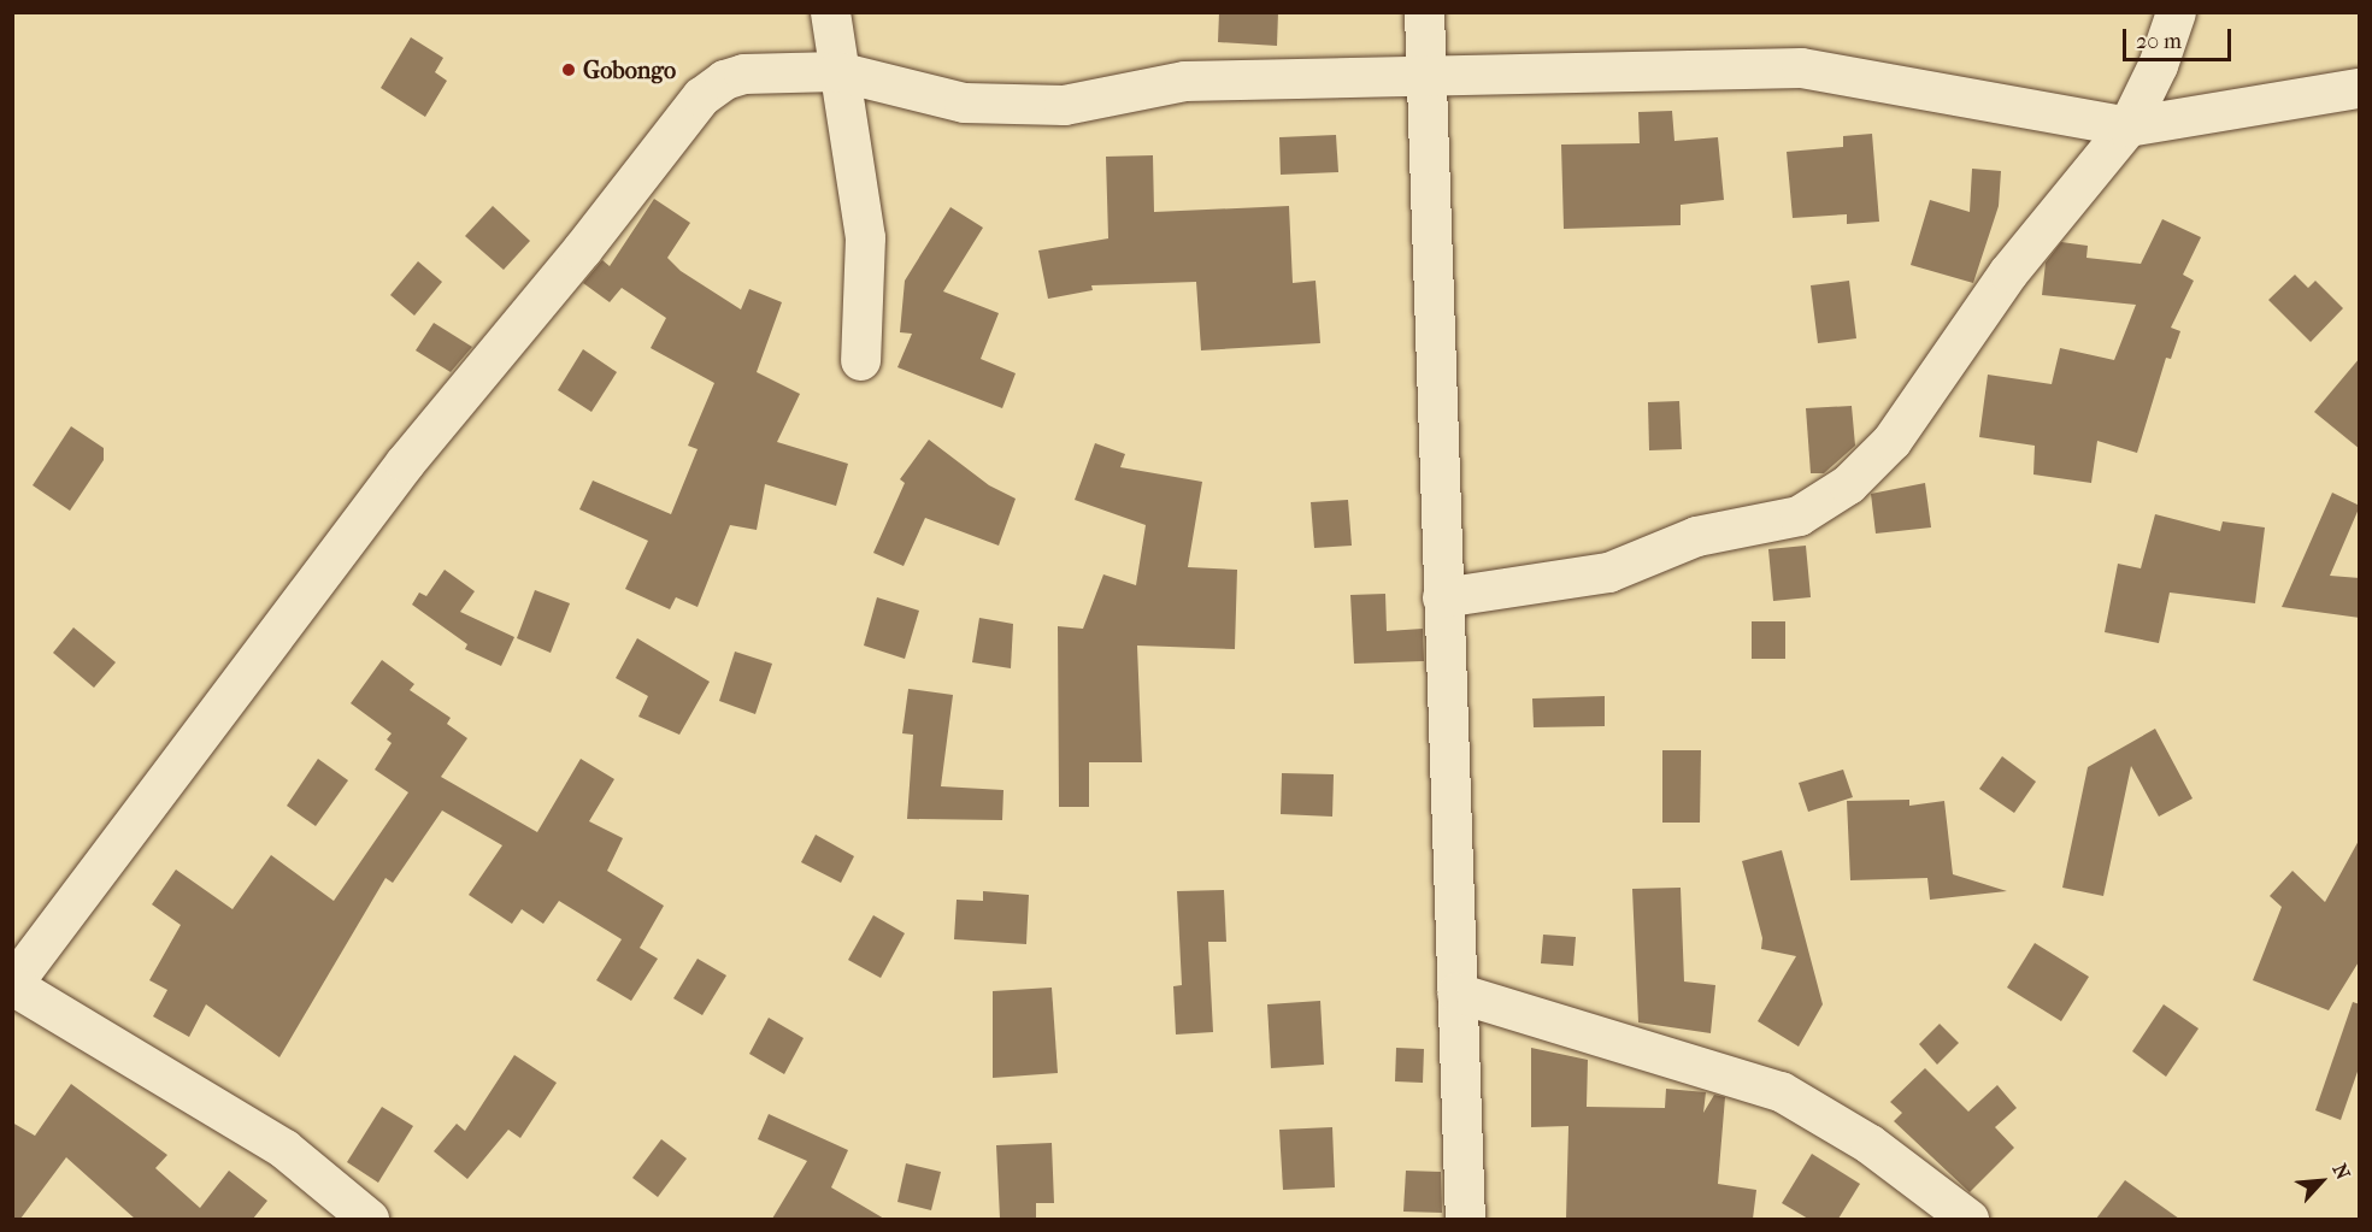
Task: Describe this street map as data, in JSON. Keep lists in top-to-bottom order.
{
  "places": ["Gobongo"],
  "scale_bar": "20 m",
  "north": "top right"
}
